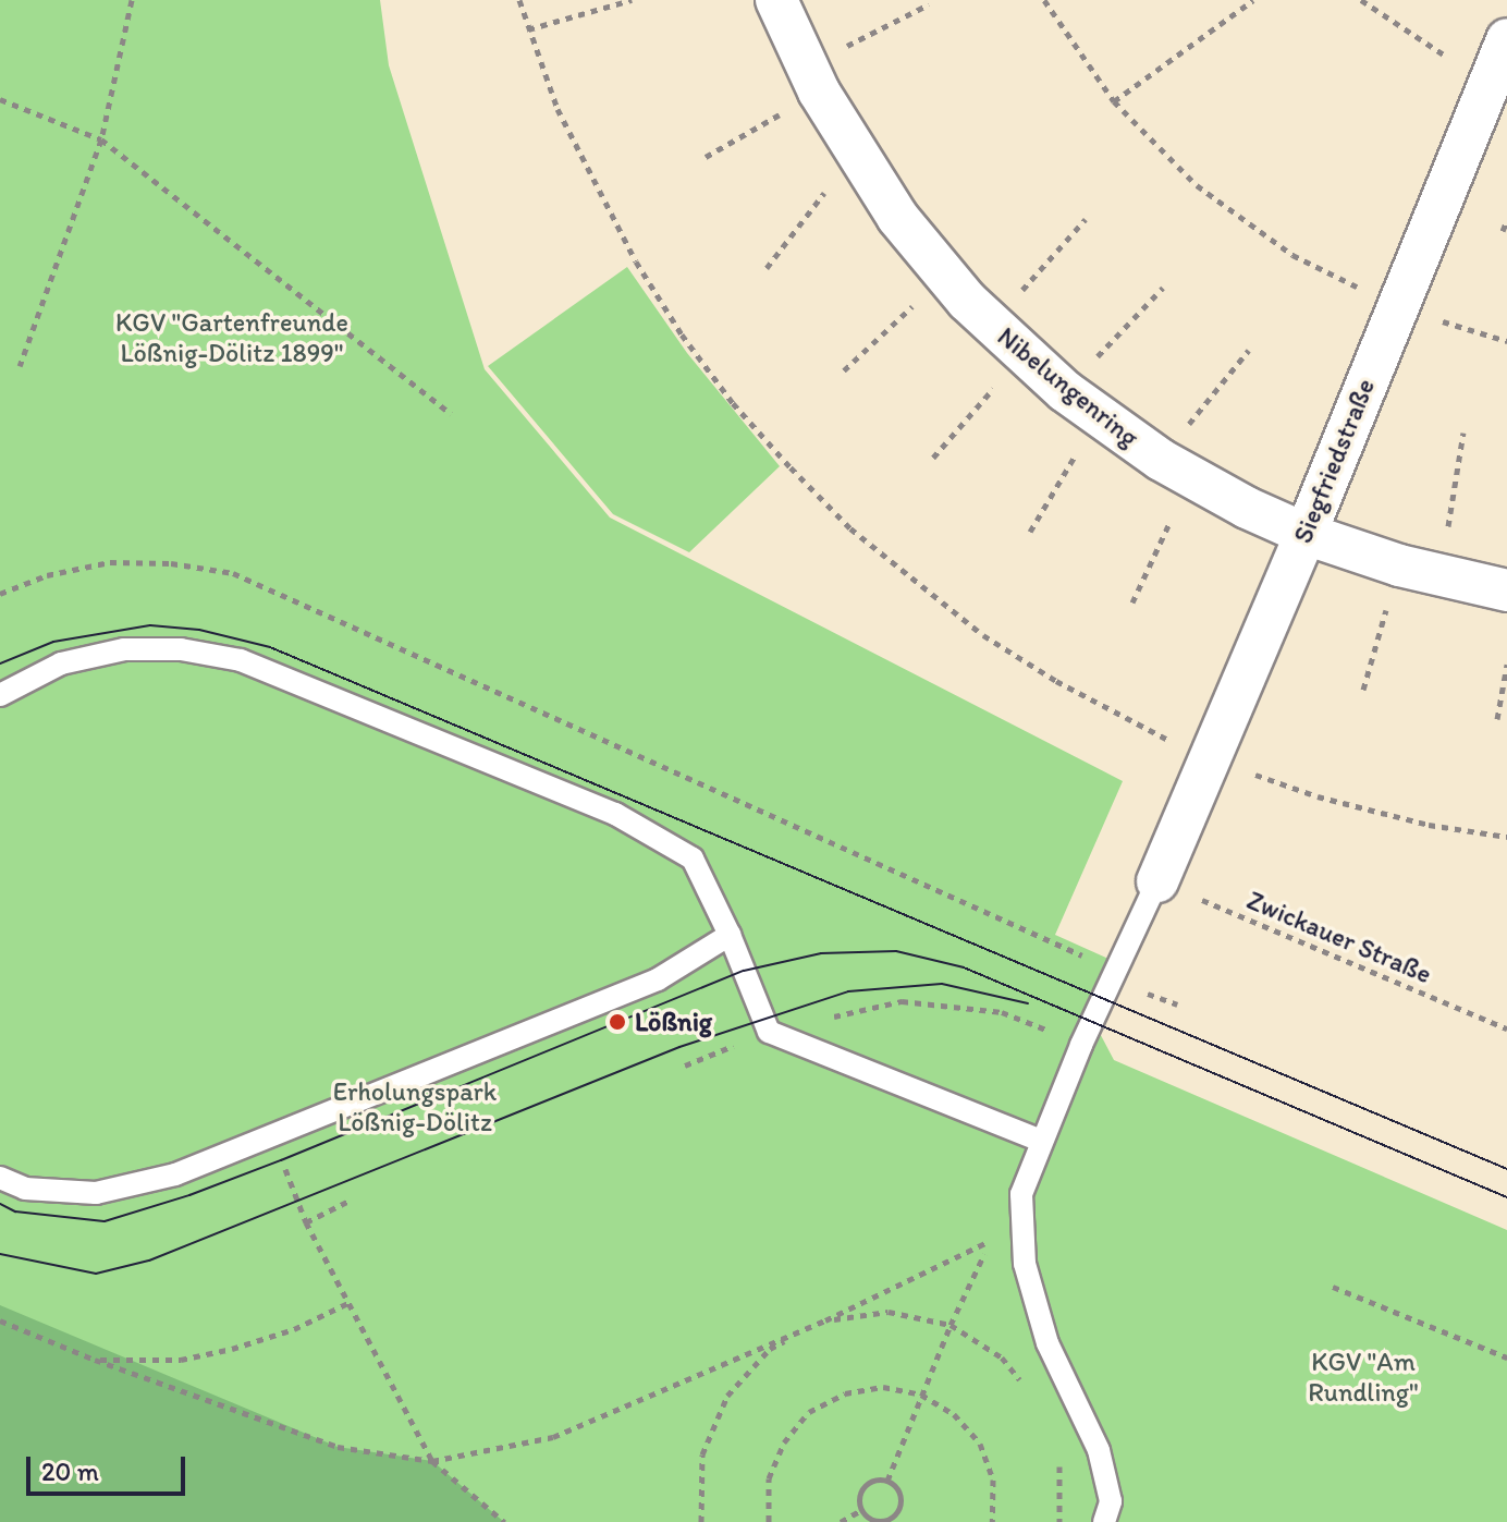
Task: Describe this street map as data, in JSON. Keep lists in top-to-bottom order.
{
  "streets": {
    "street": ["Nibelungenring", "Siegfriedstraße"],
    "path": ["Zwickauer Straße"]
  },
  "crossings": [
    ["Nibelungenring", "Siegfriedstraße"],
    ["Siegfriedstraße", "Zwickauer Straße"]
  ],
  "parks": ["KGV \"Gartenfreunde Lößnig-Dölitz 1899\"", "Erholungspark Lößnig-Dölitz", "KGV \"Am Rundling\""],
  "places": ["Lößnig"],
  "scale_bar": "20 m"
}
